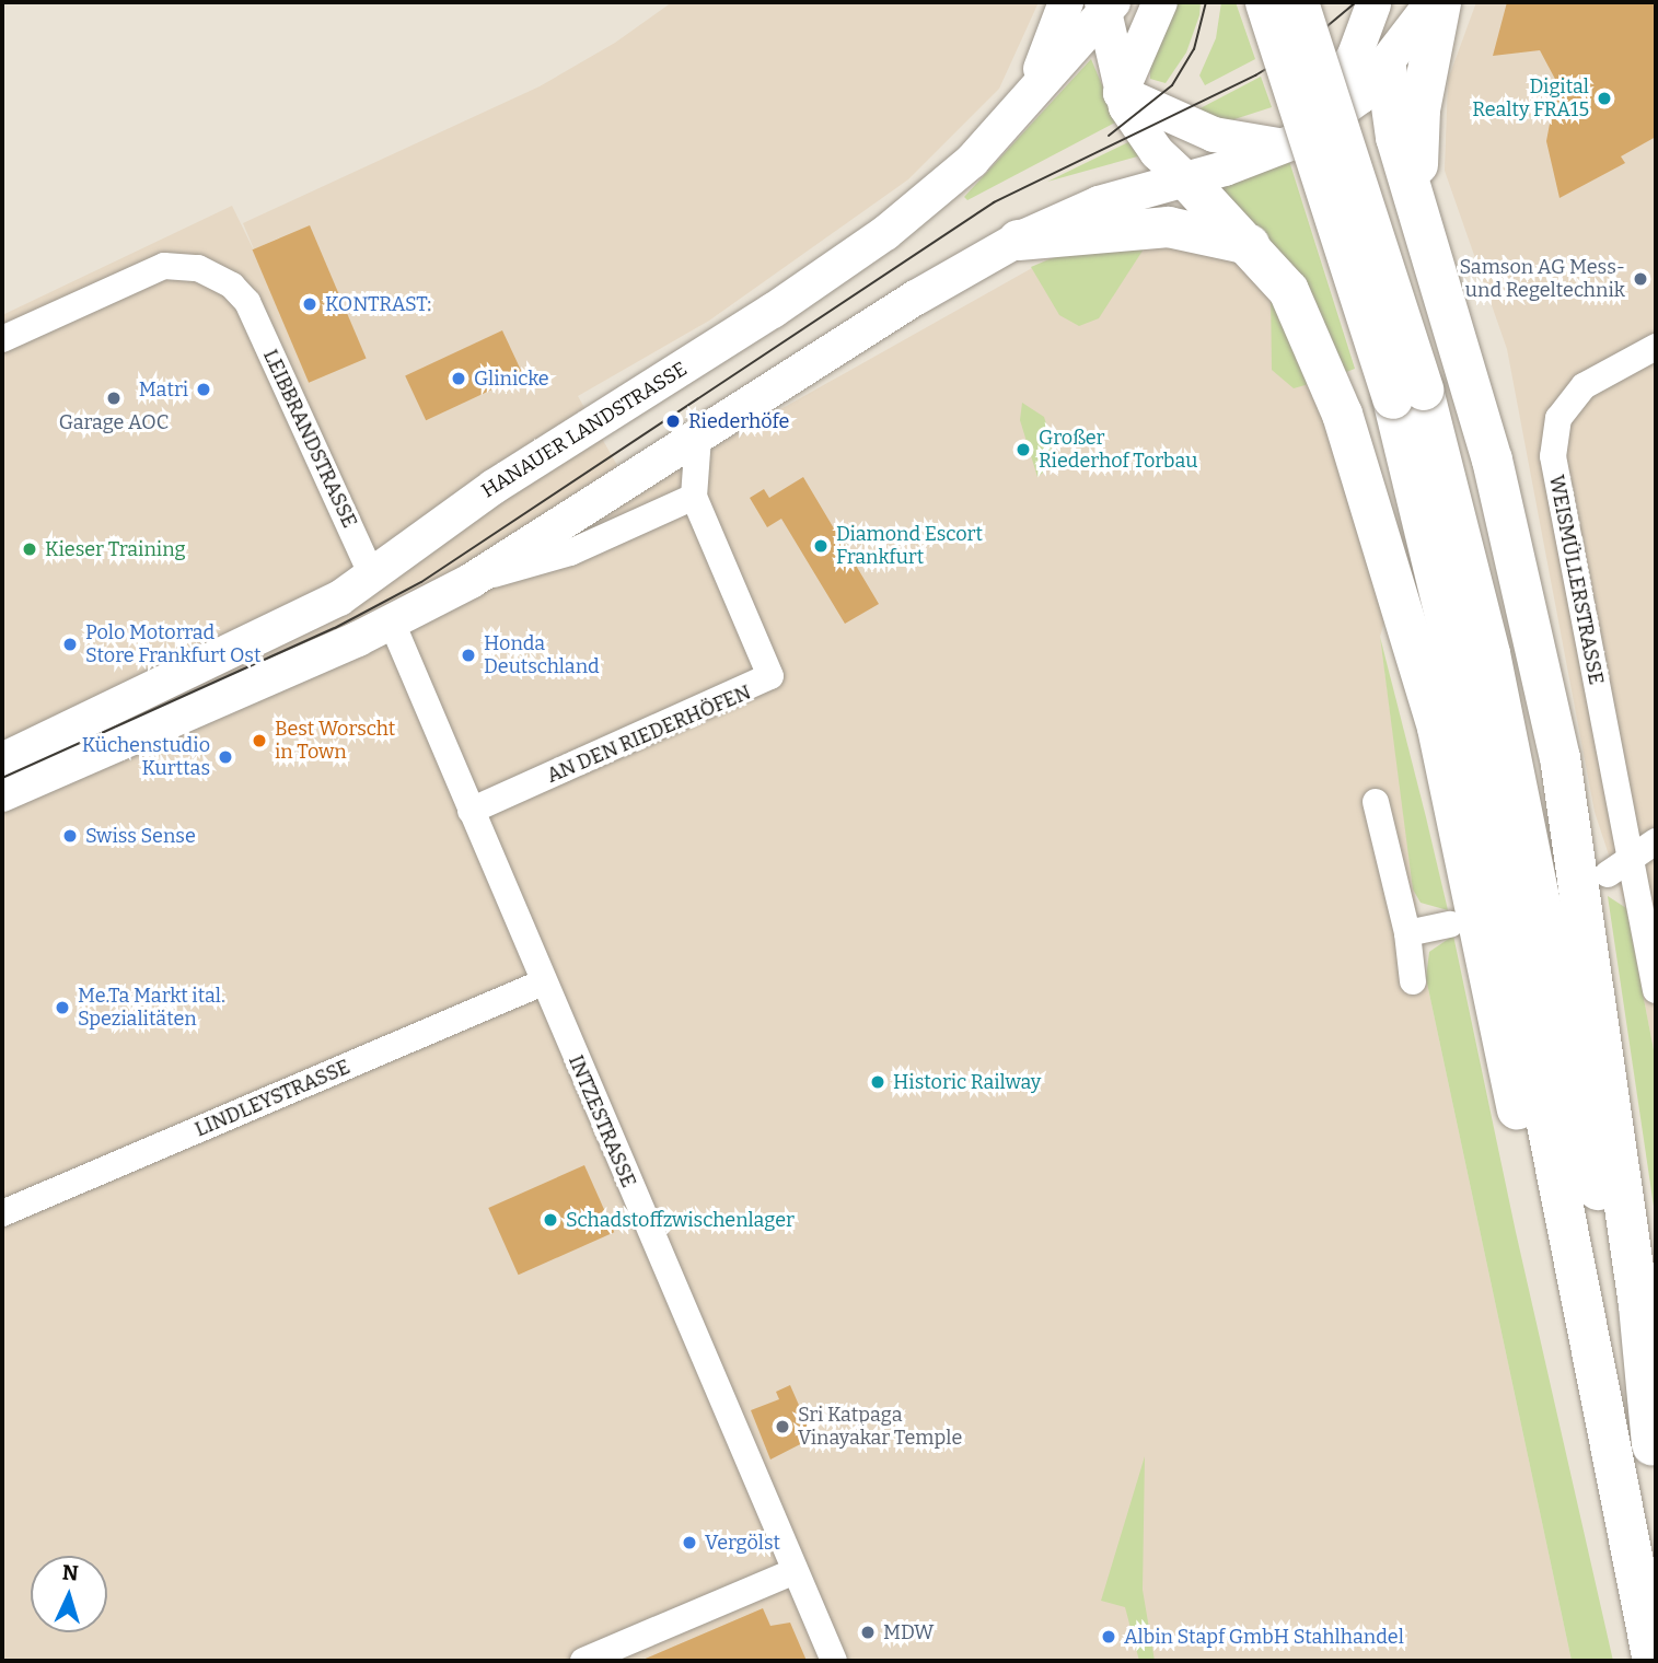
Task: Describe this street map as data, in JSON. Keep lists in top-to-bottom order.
{
  "streets": {
    "main road": ["HANAUER LANDSTRASSE"],
    "street": [
      "LEIBBRANDSTRASSE",
      "WEISMÜLLERSTRASSE",
      "AN DEN RIEDERHÖFEN",
      "LINDLEYSTRASSE",
      "INTZESTRASSE"
    ]
  },
  "crossings": [
    ["HANAUER LANDSTRASSE", "LEIBBRANDSTRASSE"],
    ["AN DEN RIEDERHÖFEN", "INTZESTRASSE"],
    ["LINDLEYSTRASSE", "INTZESTRASSE"]
  ],
  "places": [
    "Digital Realty FRA15",
    "Samson AG Mess- und Regeltechnik",
    "KONTRAST:",
    "Glinicke",
    "Matri",
    "Garage AOC",
    "Riederhöfe",
    "Großer Riederhof Torbau",
    "Diamond Escort Frankfurt",
    "Kieser Training",
    "Polo Motorrad Store Frankfurt Ost",
    "Honda Deutschland",
    "Best Worscht in Town",
    "Küchenstudio Kurttas",
    "Swiss Sense",
    "Me.Ta Markt ital. Spezialitäten",
    "Historic Railway",
    "Schadstoffzwischenlager",
    "Sri Katpaga Vinayakar Temple",
    "Vergölst",
    "MDW",
    "Albin Stapf GmbH Stahlhandel"
  ],
  "north": "top"
}
